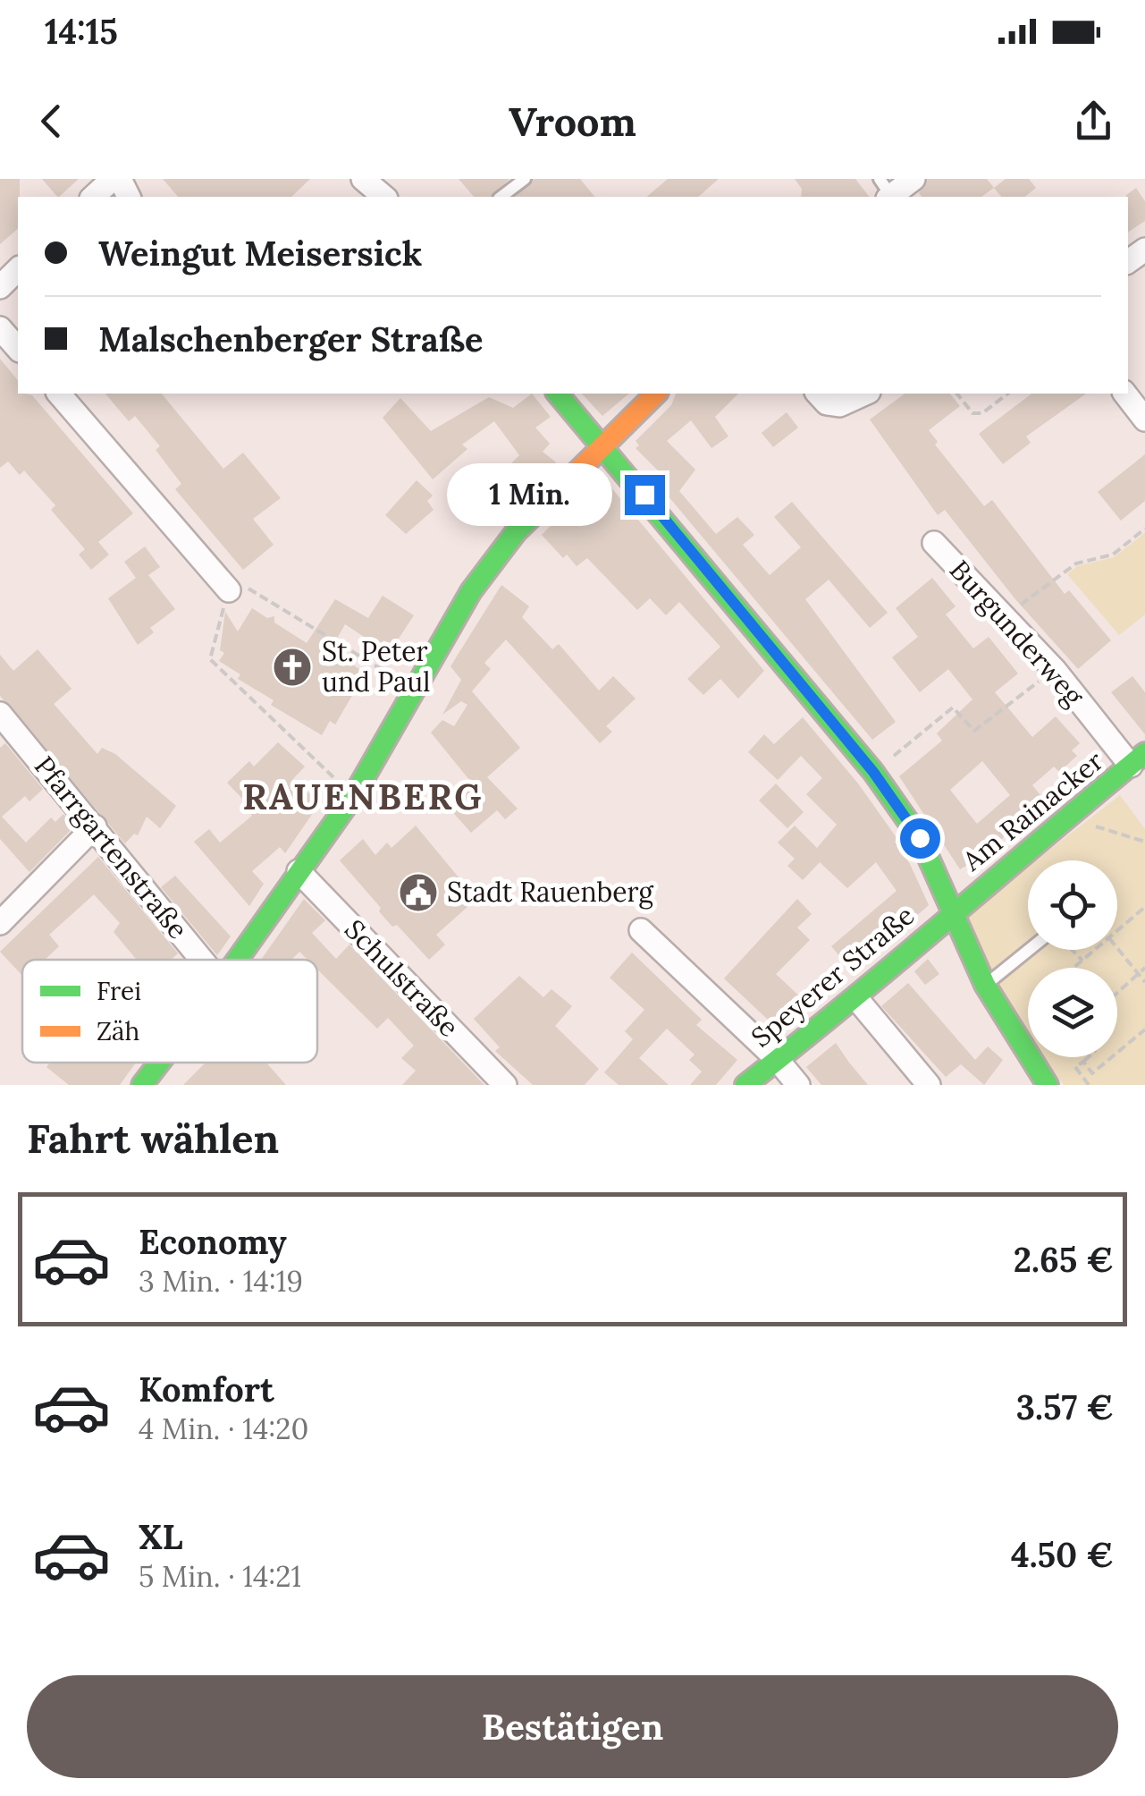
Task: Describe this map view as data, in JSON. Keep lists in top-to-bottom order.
{
  "streets": {
    "street": [
      "Burgunderweg",
      "Am Rainacker",
      "Pfarrgartenstraße",
      "Speyerer Straße",
      "Schulstraße"
    ]
  },
  "crossings": [
    ["Burgunderweg", "Am Rainacker"],
    ["Am Rainacker", "Speyerer Straße"]
  ],
  "districts": ["RAUENBERG"],
  "places": {
    "church": ["St. Peter und Paul"],
    "public building": ["Stadt Rauenberg"]
  },
  "legend": ["Frei", "Zäh"],
  "page": {
    "status": "14:15",
    "header": "Vroom",
    "banner": ["Weingut Meisersick", "Malschenberger Straße"],
    "bubble": "1 Min.",
    "heading": "Fahrt wählen",
    "list": [
      {
        "name": "Economy",
        "note": "3 Min. · 14:19",
        "value": "2.65 €"
      },
      {
        "name": "Komfort",
        "note": "4 Min. · 14:20",
        "value": "3.57 €"
      },
      {
        "name": "XL",
        "note": "5 Min. · 14:21",
        "value": "4.50 €"
      }
    ],
    "buttons": "Bestätigen"
  }
}
